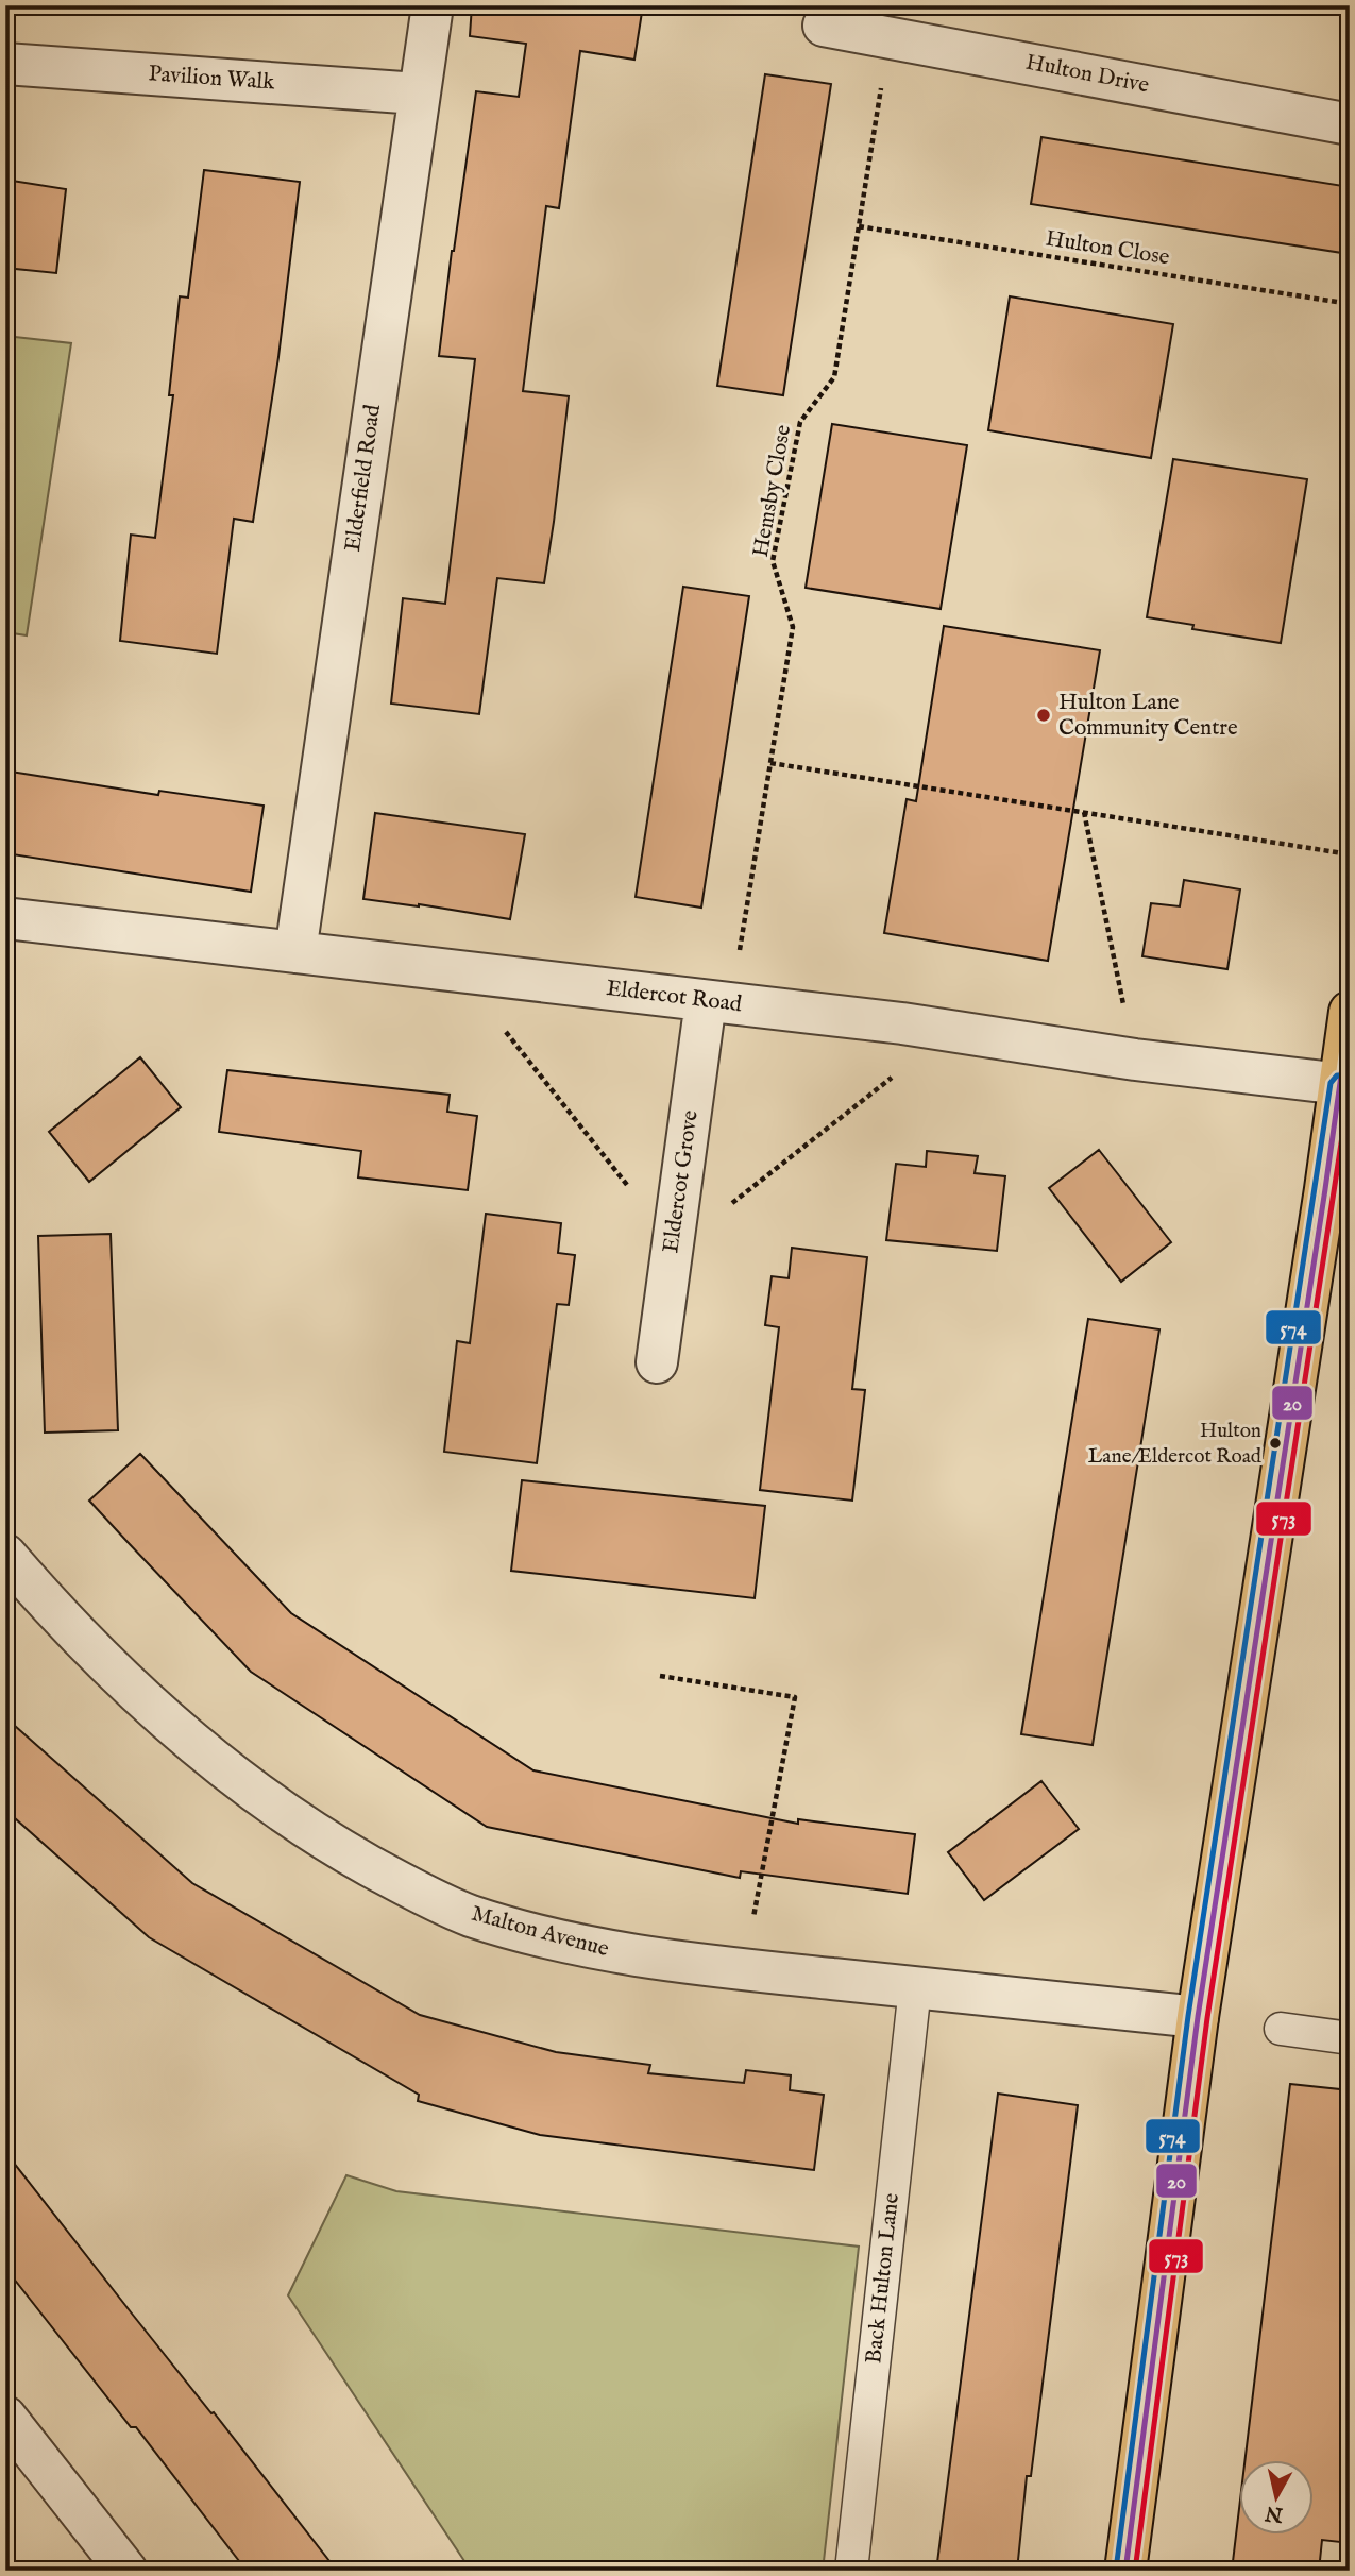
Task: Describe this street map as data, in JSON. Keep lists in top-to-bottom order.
{
  "streets": {
    "street": [
      "Hulton Drive",
      "Pavilion Walk",
      "Elderfield Road",
      "Eldercot Road",
      "Eldercot Grove",
      "Malton Avenue"
    ],
    "lane": ["Back Hulton Lane"],
    "path": ["Hulton Close", "Hemsby Close"]
  },
  "crossings": [
    ["Hulton Drive", "Hemsby Close"],
    ["Pavilion Walk", "Elderfield Road"],
    ["Hulton Close", "Hemsby Close"],
    ["Elderfield Road", "Eldercot Road"],
    ["Hemsby Close", "Eldercot Road"],
    ["Hemsby Close", "Eldercot Grove"],
    ["Eldercot Road", "Eldercot Grove"],
    ["Malton Avenue", "Back Hulton Lane"]
  ],
  "places": ["Hulton Lane Community Centre", "Hulton Lane/Eldercot Road"],
  "lines": ["transit line 20", "transit line 574", "transit line 573"],
  "north": "bottom"
}
